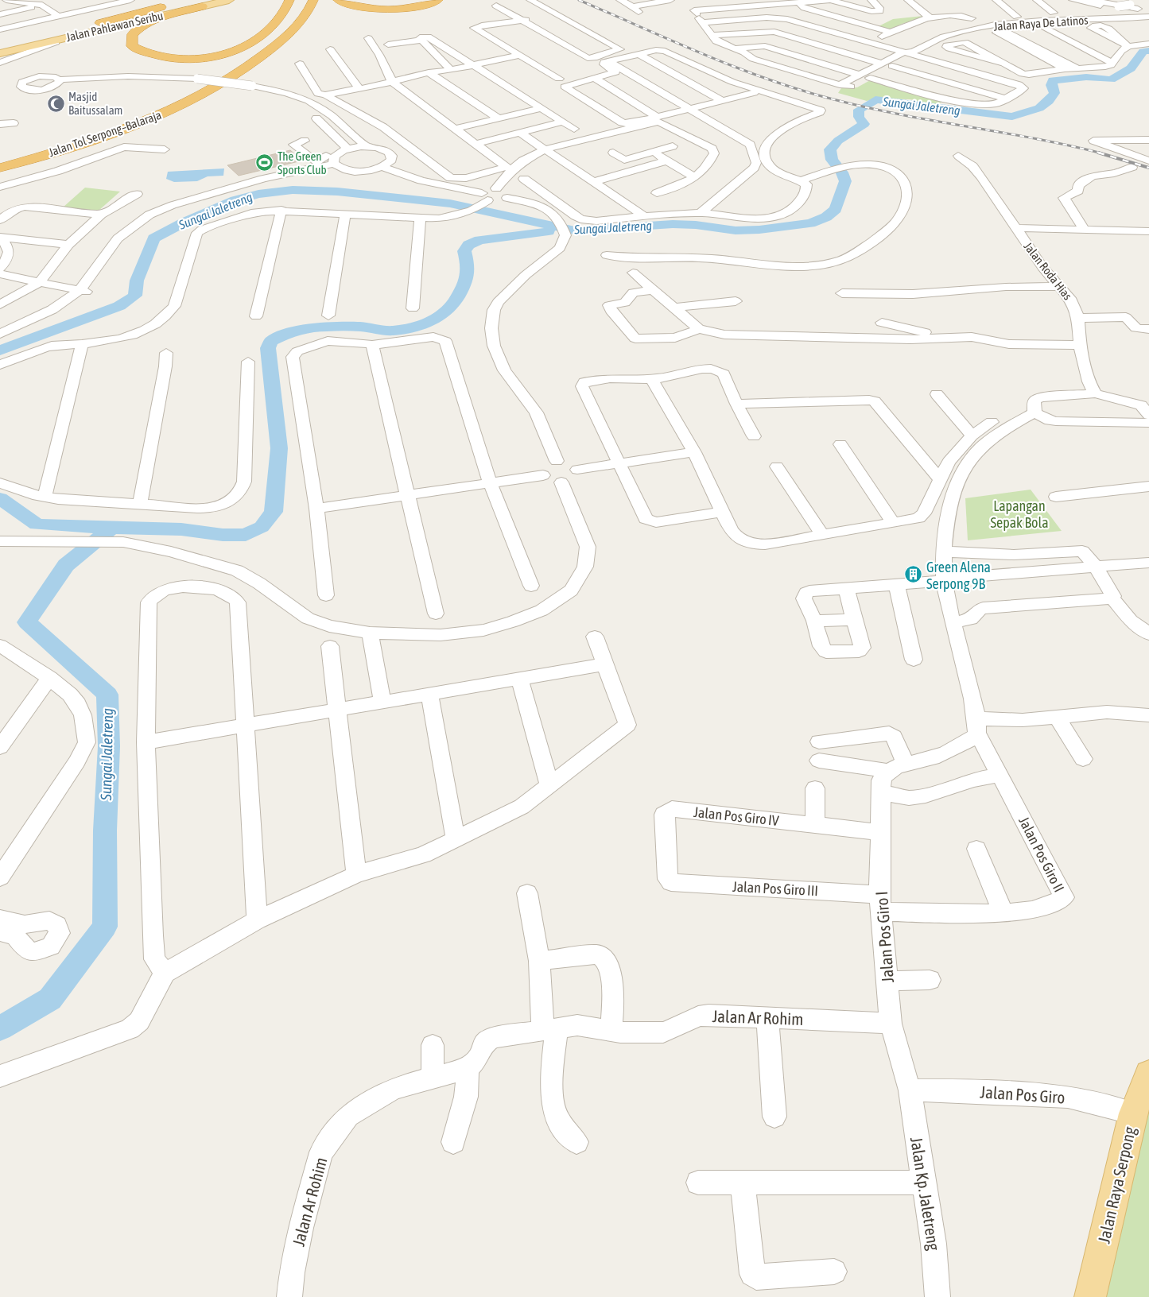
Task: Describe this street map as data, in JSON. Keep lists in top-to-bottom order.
{
  "streets": {
    "highway": ["Jalan Tol Serpong–Balaraja"],
    "main road": ["Jalan Pahlawan Seribu", "Jalan Raya Serpong"],
    "street": [
      "Jalan Raya De Latinos",
      "Jalan Roda Hias",
      "Jalan Pos Giro IV",
      "Jalan Pos Giro II",
      "Jalan Pos Giro III",
      "Jalan Pos Giro I",
      "Jalan Ar Rohim",
      "Jalan Pos Giro",
      "Jalan Kp. Jaletreng"
    ]
  },
  "crossings": [
    ["Jalan Pos Giro IV", "Jalan Pos Giro III"],
    ["Jalan Pos Giro IV", "Jalan Pos Giro I"],
    ["Jalan Pos Giro II", "Jalan Pos Giro III"],
    ["Jalan Pos Giro II", "Jalan Pos Giro I"],
    ["Jalan Pos Giro III", "Jalan Pos Giro I"],
    ["Jalan Pos Giro I", "Jalan Ar Rohim"],
    ["Jalan Pos Giro I", "Jalan Pos Giro"],
    ["Jalan Pos Giro I", "Jalan Kp. Jaletreng"],
    ["Jalan Pos Giro", "Jalan Raya Serpong"],
    ["Jalan Pos Giro", "Jalan Kp. Jaletreng"]
  ],
  "water": ["Sungai Jaletreng"],
  "parks": ["Lapangan Sepak Bola"],
  "places": {
    "mosque": ["Masjid Baitussalam"],
    "sports": ["The Green Sports Club"],
    "building": ["Green Alena Serpong 9B"]
  }
}
